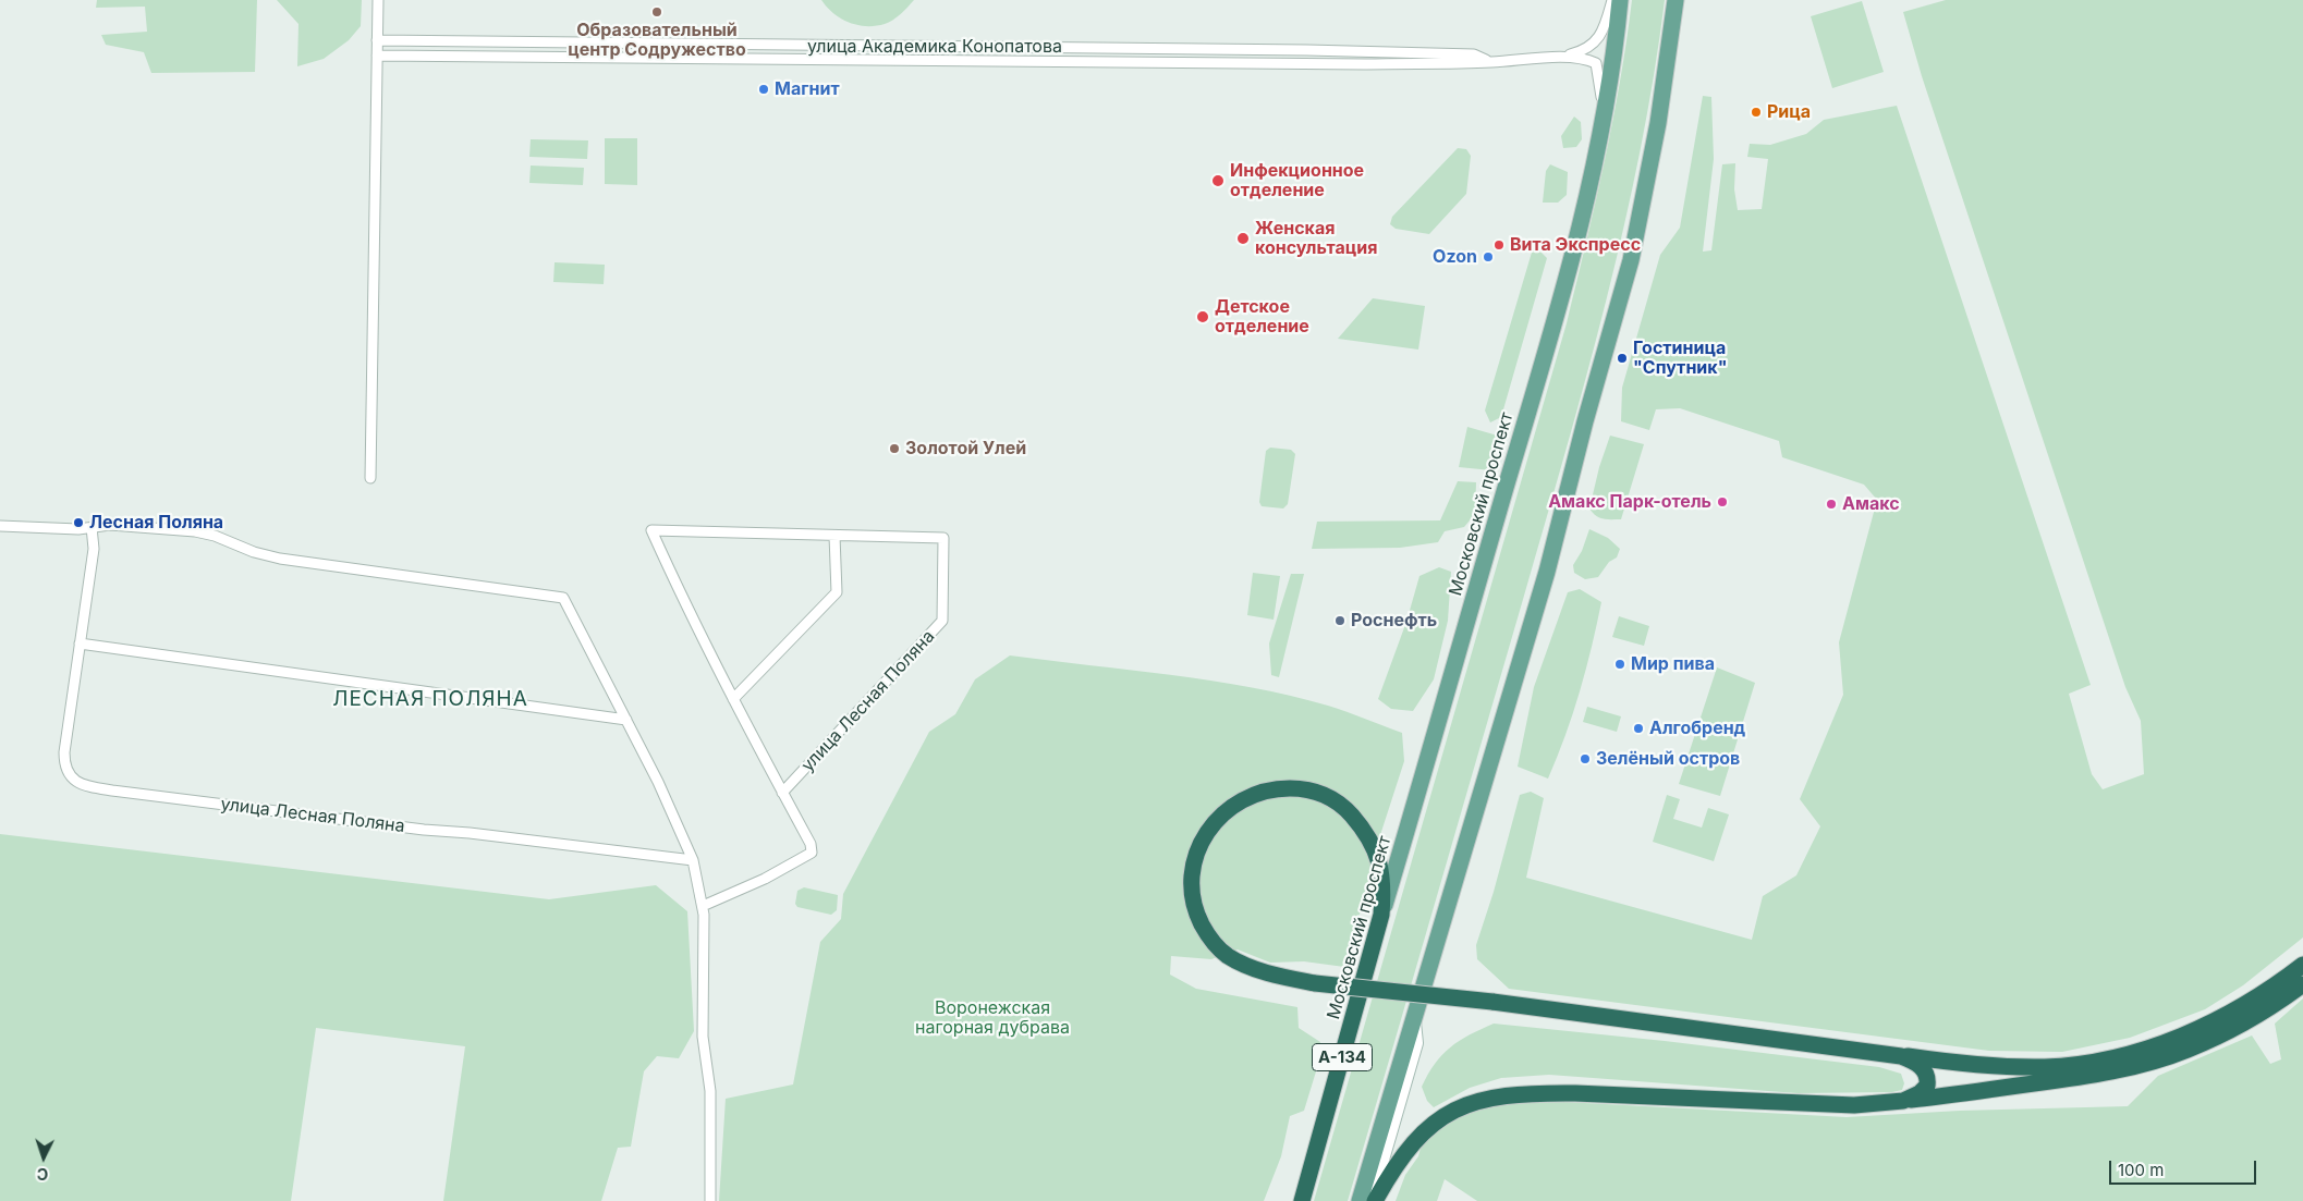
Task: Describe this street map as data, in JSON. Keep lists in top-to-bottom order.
{
  "streets": {
    "highway": ["Московский проспект", "А-134"],
    "street": ["улица Академика Конопатова", "улица Лесная Поляна"]
  },
  "districts": ["ЛЕСНАЯ ПОЛЯНА"],
  "parks": ["Воронежская нагорная дубрава"],
  "places": [
    "Образовательный центр Содружество",
    "Магнит",
    "Рица",
    "Инфекционное отделение",
    "Женская консультация",
    "Вита Экспресс",
    "Ozon",
    "Детское отделение",
    "Гостиница \"Спутник\"",
    "Золотой Улей",
    "Амакс Парк-отель",
    "Амакс",
    "Лесная Поляна",
    "Роснефть",
    "Мир пива",
    "Алгобренд",
    "Зелёный остров"
  ],
  "scale_bar": "100 m",
  "north": "bottom"
}
